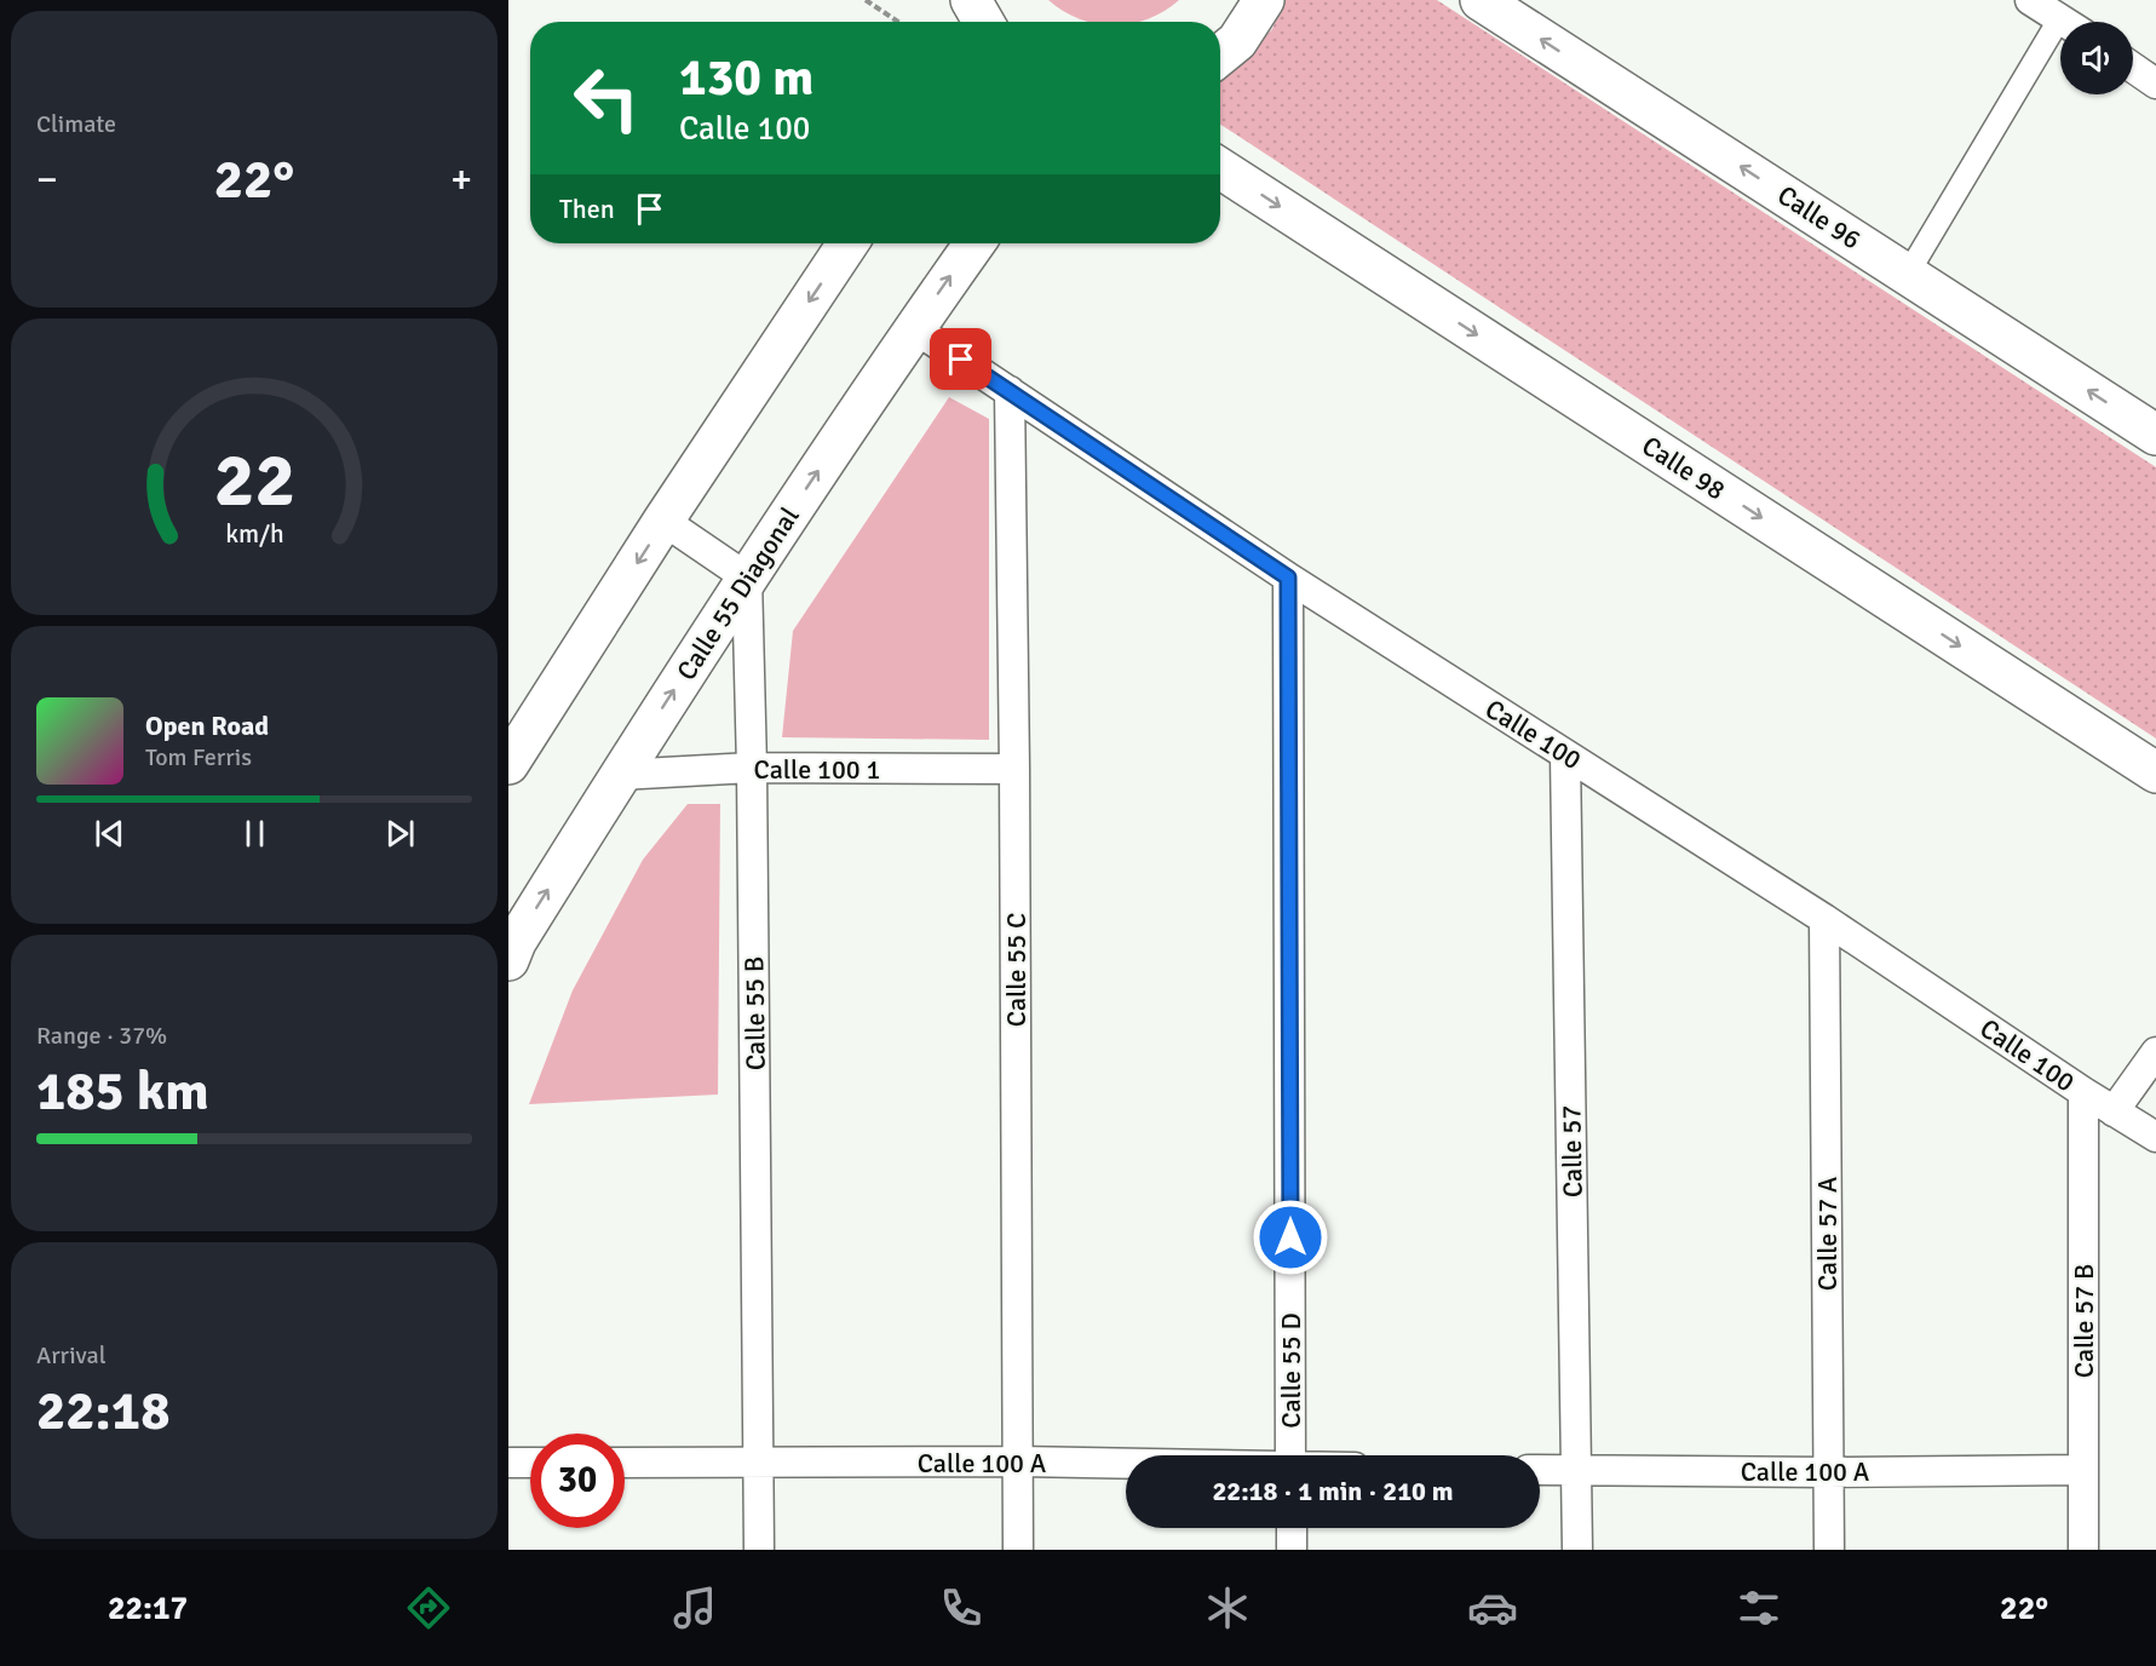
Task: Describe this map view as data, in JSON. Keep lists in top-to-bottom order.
{
  "streets": {
    "main road": ["Calle 96", "Calle 98", "Calle 55 Diagonal"],
    "street": [
      "Calle 100",
      "Calle 100 1",
      "Calle 55 C",
      "Calle 55 B",
      "Calle 57",
      "Calle 57 A",
      "Calle 57 B",
      "Calle 55 D",
      "Calle 100 A"
    ]
  },
  "crossings": [
    ["Calle 55 Diagonal", "Calle 100"],
    ["Calle 55 Diagonal", "Calle 100 1"],
    ["Calle 55 Diagonal", "Calle 55 B"],
    ["Calle 100", "Calle 55 C"],
    ["Calle 100", "Calle 57"],
    ["Calle 100", "Calle 57 A"],
    ["Calle 100", "Calle 57 B"],
    ["Calle 100", "Calle 55 D"],
    ["Calle 100 1", "Calle 55 C"],
    ["Calle 100 1", "Calle 55 B"],
    ["Calle 55 C", "Calle 100 A"],
    ["Calle 55 B", "Calle 100 A"],
    ["Calle 57", "Calle 100 A"],
    ["Calle 57 A", "Calle 100 A"],
    ["Calle 57 B", "Calle 100 A"]
  ],
  "one_way": ["Calle 96", "Calle 98"],
  "page": {
    "tile": [
      "Climate",
      ["Range · 37%", "185 km"],
      ["Arrival", "22:18"]
    ],
    "turn": ["130 m", "Calle 100"],
    "heat": ["−", "22°", "+"],
    "then": "Then",
    "song": ["Open Road", "Tom Ferris"],
    "limit": "30",
    "trip": "22:18 · 1 min · 210 m",
    "tabs": ["22:17", "22°"],
    "gauge": ["22", "km/h"]
  }
}
